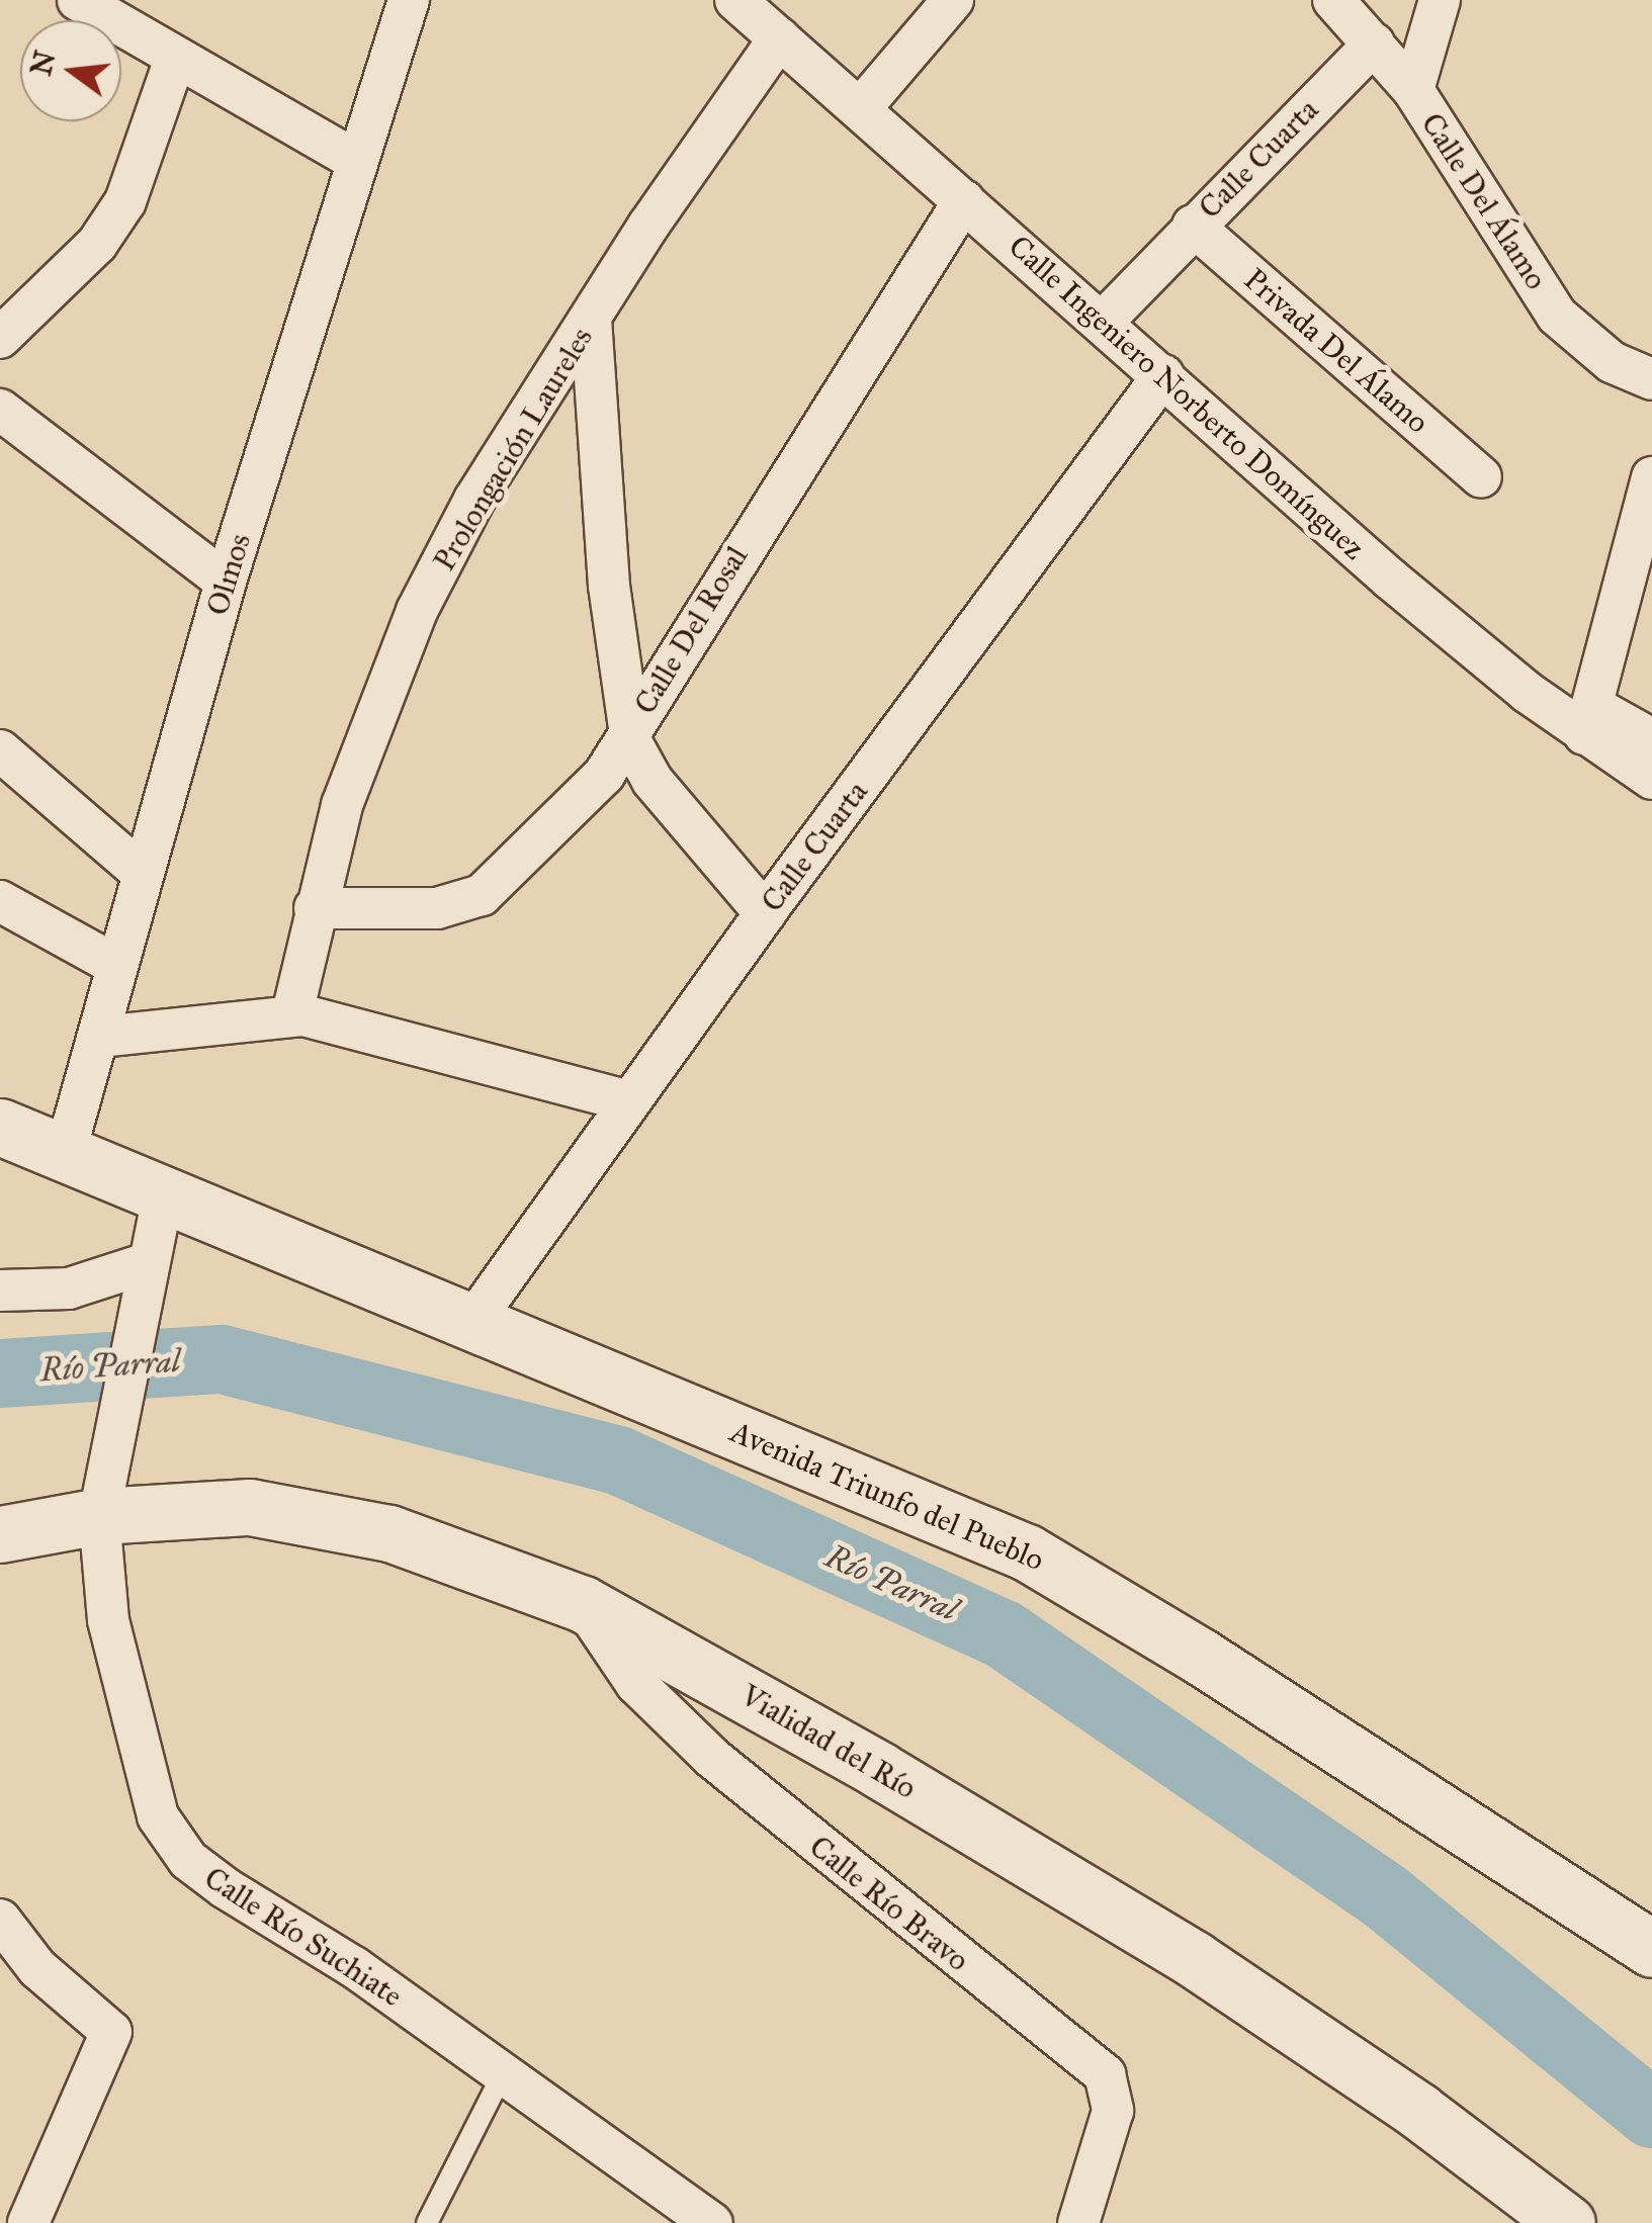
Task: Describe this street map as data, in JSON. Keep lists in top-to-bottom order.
{
  "streets": {
    "street": [
      "Calle Cuarta",
      "Calle Del Álamo",
      "Privada Del Álamo",
      "Calle Ingeniero Norberto Domínguez",
      "Prolongación Laureles",
      "Olmos",
      "Calle Del Rosal",
      "Avenida Triunfo del Pueblo",
      "Vialidad del Río",
      "Calle Río Bravo",
      "Calle Río Suchiate"
    ]
  },
  "crossings": [
    ["Calle Cuarta", "Calle Del Álamo"],
    ["Calle Cuarta", "Privada Del Álamo"],
    ["Calle Cuarta", "Calle Ingeniero Norberto Domínguez"],
    ["Calle Cuarta", "Avenida Triunfo del Pueblo"],
    ["Calle Ingeniero Norberto Domínguez", "Prolongación Laureles"],
    ["Calle Ingeniero Norberto Domínguez", "Calle Del Rosal"],
    ["Prolongación Laureles", "Calle Del Rosal"],
    ["Olmos", "Avenida Triunfo del Pueblo"],
    ["Avenida Triunfo del Pueblo", "Calle Río Suchiate"],
    ["Vialidad del Río", "Calle Río Bravo"],
    ["Vialidad del Río", "Calle Río Suchiate"]
  ],
  "water": ["Río Parral"],
  "north": "left"
}
